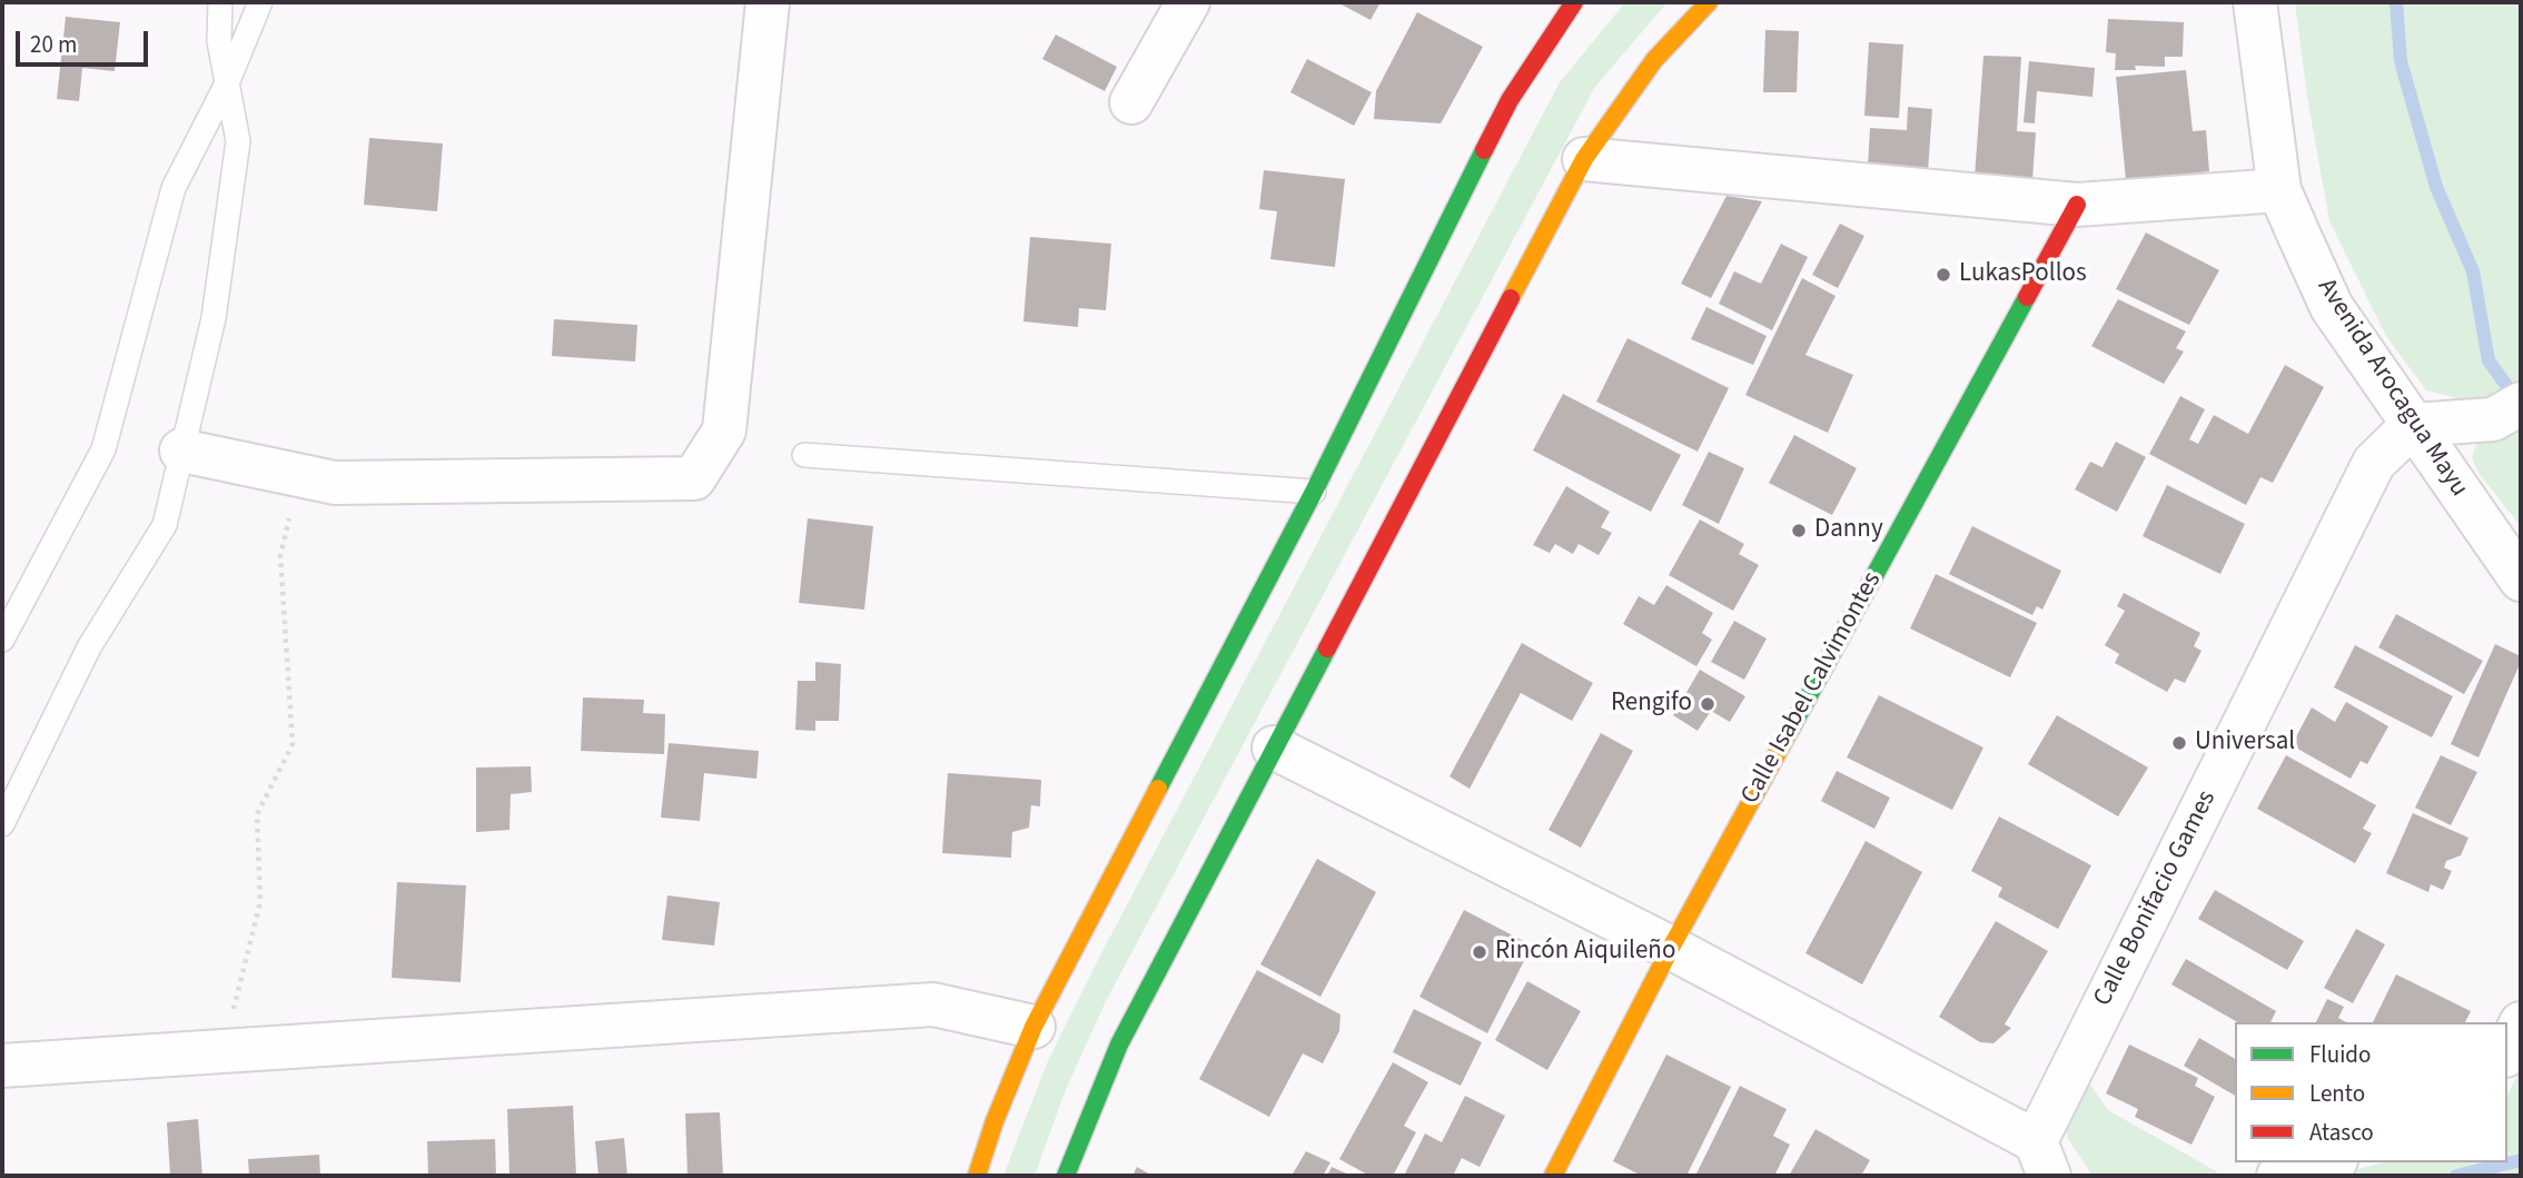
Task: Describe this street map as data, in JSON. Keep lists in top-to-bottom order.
{
  "streets": {
    "street": ["Avenida Arocagua Mayu", "Calle Isabel Calvimontes", "Calle Bonifacio Games"]
  },
  "crossings": [
    ["Avenida Arocagua Mayu", "Calle Bonifacio Games"]
  ],
  "places": [
    "LukasPollos",
    "Danny",
    "Rengifo",
    "Universal",
    "Rincón Aiquileño"
  ],
  "legend": ["Fluido", "Lento", "Atasco"],
  "scale_bar": "20 m"
}
